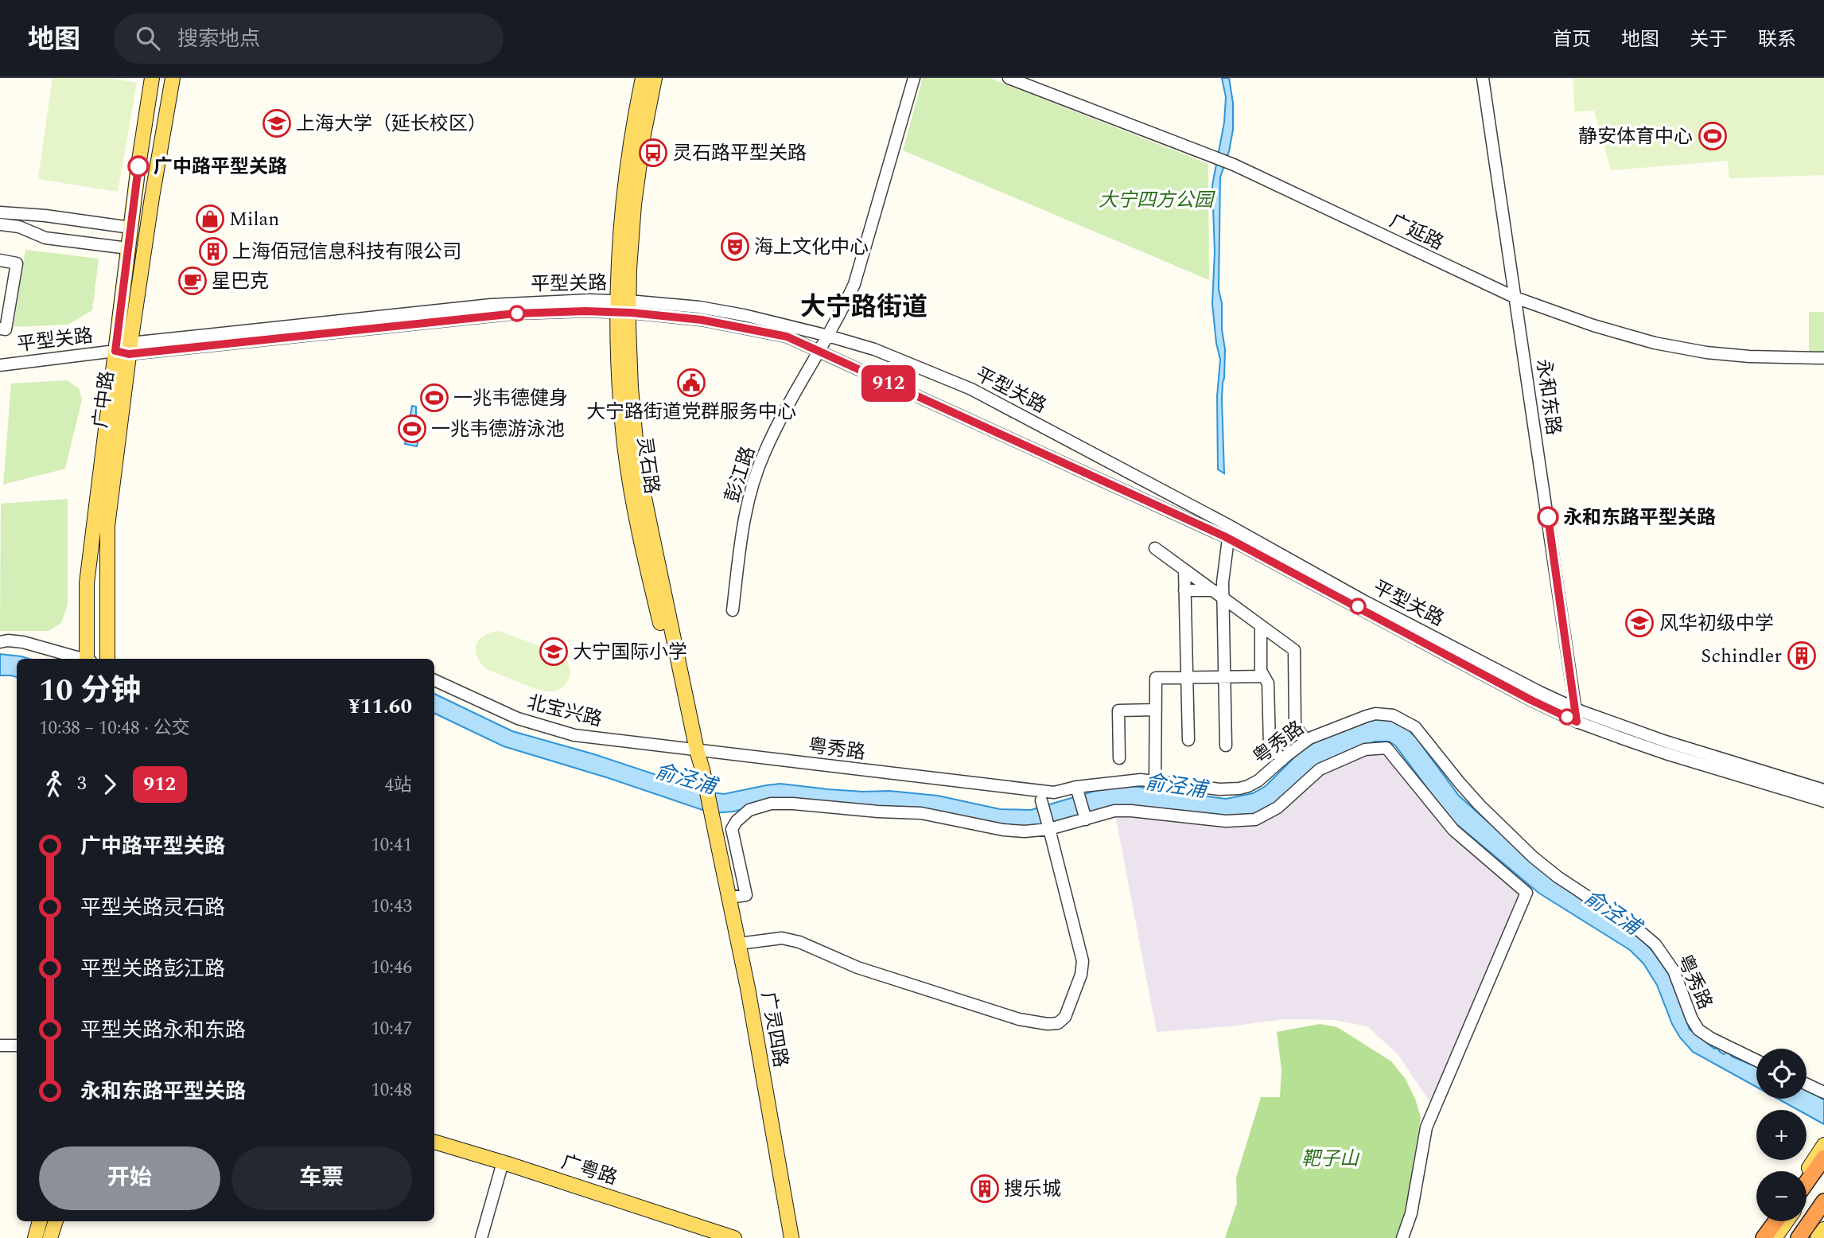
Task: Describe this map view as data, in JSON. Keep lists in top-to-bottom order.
{
  "streets": {
    "main road": [
      "广中路",
      "灵石路",
      "广灵四路",
      "广粤路"
    ],
    "street": [
      "广延路",
      "平型关路",
      "永和东路",
      "彭江路",
      "北宝兴路",
      "粤秀路"
    ]
  },
  "crossings": [
    ["广延路", "永和东路"],
    ["平型关路", "永和东路"],
    ["平型关路", "广中路"],
    ["平型关路", "灵石路"],
    ["平型关路", "彭江路"],
    ["灵石路", "北宝兴路"],
    ["灵石路", "粤秀路"],
    ["灵石路", "广灵四路"],
    ["北宝兴路", "粤秀路"]
  ],
  "districts": ["大宁路街道"],
  "water": ["俞泾浦"],
  "parks": ["大宁四方公园", "靶子山"],
  "places": {
    "school or university": ["上海大学（延长校区）", "风华初级中学", "大宁国际小学"],
    "sports": ["静安体育中心", "一兆韦德健身", "一兆韦德游泳池"],
    "bus stop": ["灵石路平型关路"],
    "other": ["广中路平型关路", "永和东路平型关路"],
    "shop": ["Milan"],
    "theatre": ["海上文化中心"],
    "building": ["上海佰冠信息科技有限公司", "Schindler", "搜乐城"],
    "cafe": ["星巴克"],
    "public building": ["大宁路街道党群服务中心"]
  },
  "lines": ["bus line 912"],
  "page": {
    "header": "地图",
    "search": "搜索地点",
    "nav": [
      "首页",
      "地图",
      "关于",
      "联系"
    ],
    "on_map": "912",
    "heading": ["10 分钟", "10:38 – 10:48 · 公交", "¥11.60"],
    "legs": ["3", "912", "4站"],
    "list": [
      {
        "name": "广中路平型关路",
        "value": "10:41"
      },
      {
        "name": "平型关路灵石路",
        "value": "10:43"
      },
      {
        "name": "平型关路彭江路",
        "value": "10:46"
      },
      {
        "name": "平型关路永和东路",
        "value": "10:47"
      },
      {
        "name": "永和东路平型关路",
        "value": "10:48"
      }
    ],
    "map_buttons": ["+", "−"],
    "buttons": ["开始", "车票"]
  }
}
